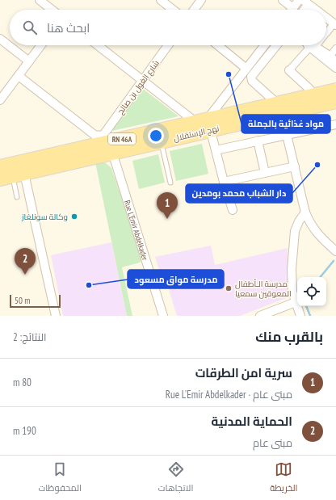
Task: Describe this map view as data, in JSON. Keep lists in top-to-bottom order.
{
  "streets": {
    "main road": ["نهج الإستقلال", "RN 46A"],
    "street": ["شارع الغول بن صالح", "Rue L'Emir Abdelkader"]
  },
  "crossings": [
    ["شارع الغول بن صالح", "نهج الإستقلال"],
    ["شارع الغول بن صالح", "Rue L'Emir Abdelkader"],
    ["نهج الإستقلال", "Rue L'Emir Abdelkader"]
  ],
  "places": [
    "مواد غذائية بالجملة",
    "دار الشباب محمد بومدين",
    "وكالة سونلغاز",
    "مدرسة مواق مسعود",
    "مدرسة الـأطفال المعوقين سمعيا"
  ],
  "scale_bar": "50 m",
  "page": {
    "search": "ابحث هنا",
    "pins": ["1", "2"],
    "scale": "50 m",
    "heading": ["بالقرب منك", "النتائج: 2"],
    "list": [
      {
        "mark": "1",
        "name": "سرية امن الطرقات",
        "note": "مبنى عام · Rue L'Emir Abdelkader",
        "value": "80 m"
      },
      {
        "mark": "2",
        "name": "الحماية المدنية",
        "note": "مبنى عام",
        "value": "190 m"
      }
    ],
    "nav": ["الخريطة", "الاتجاهات", "المحفوظات"]
  }
}
